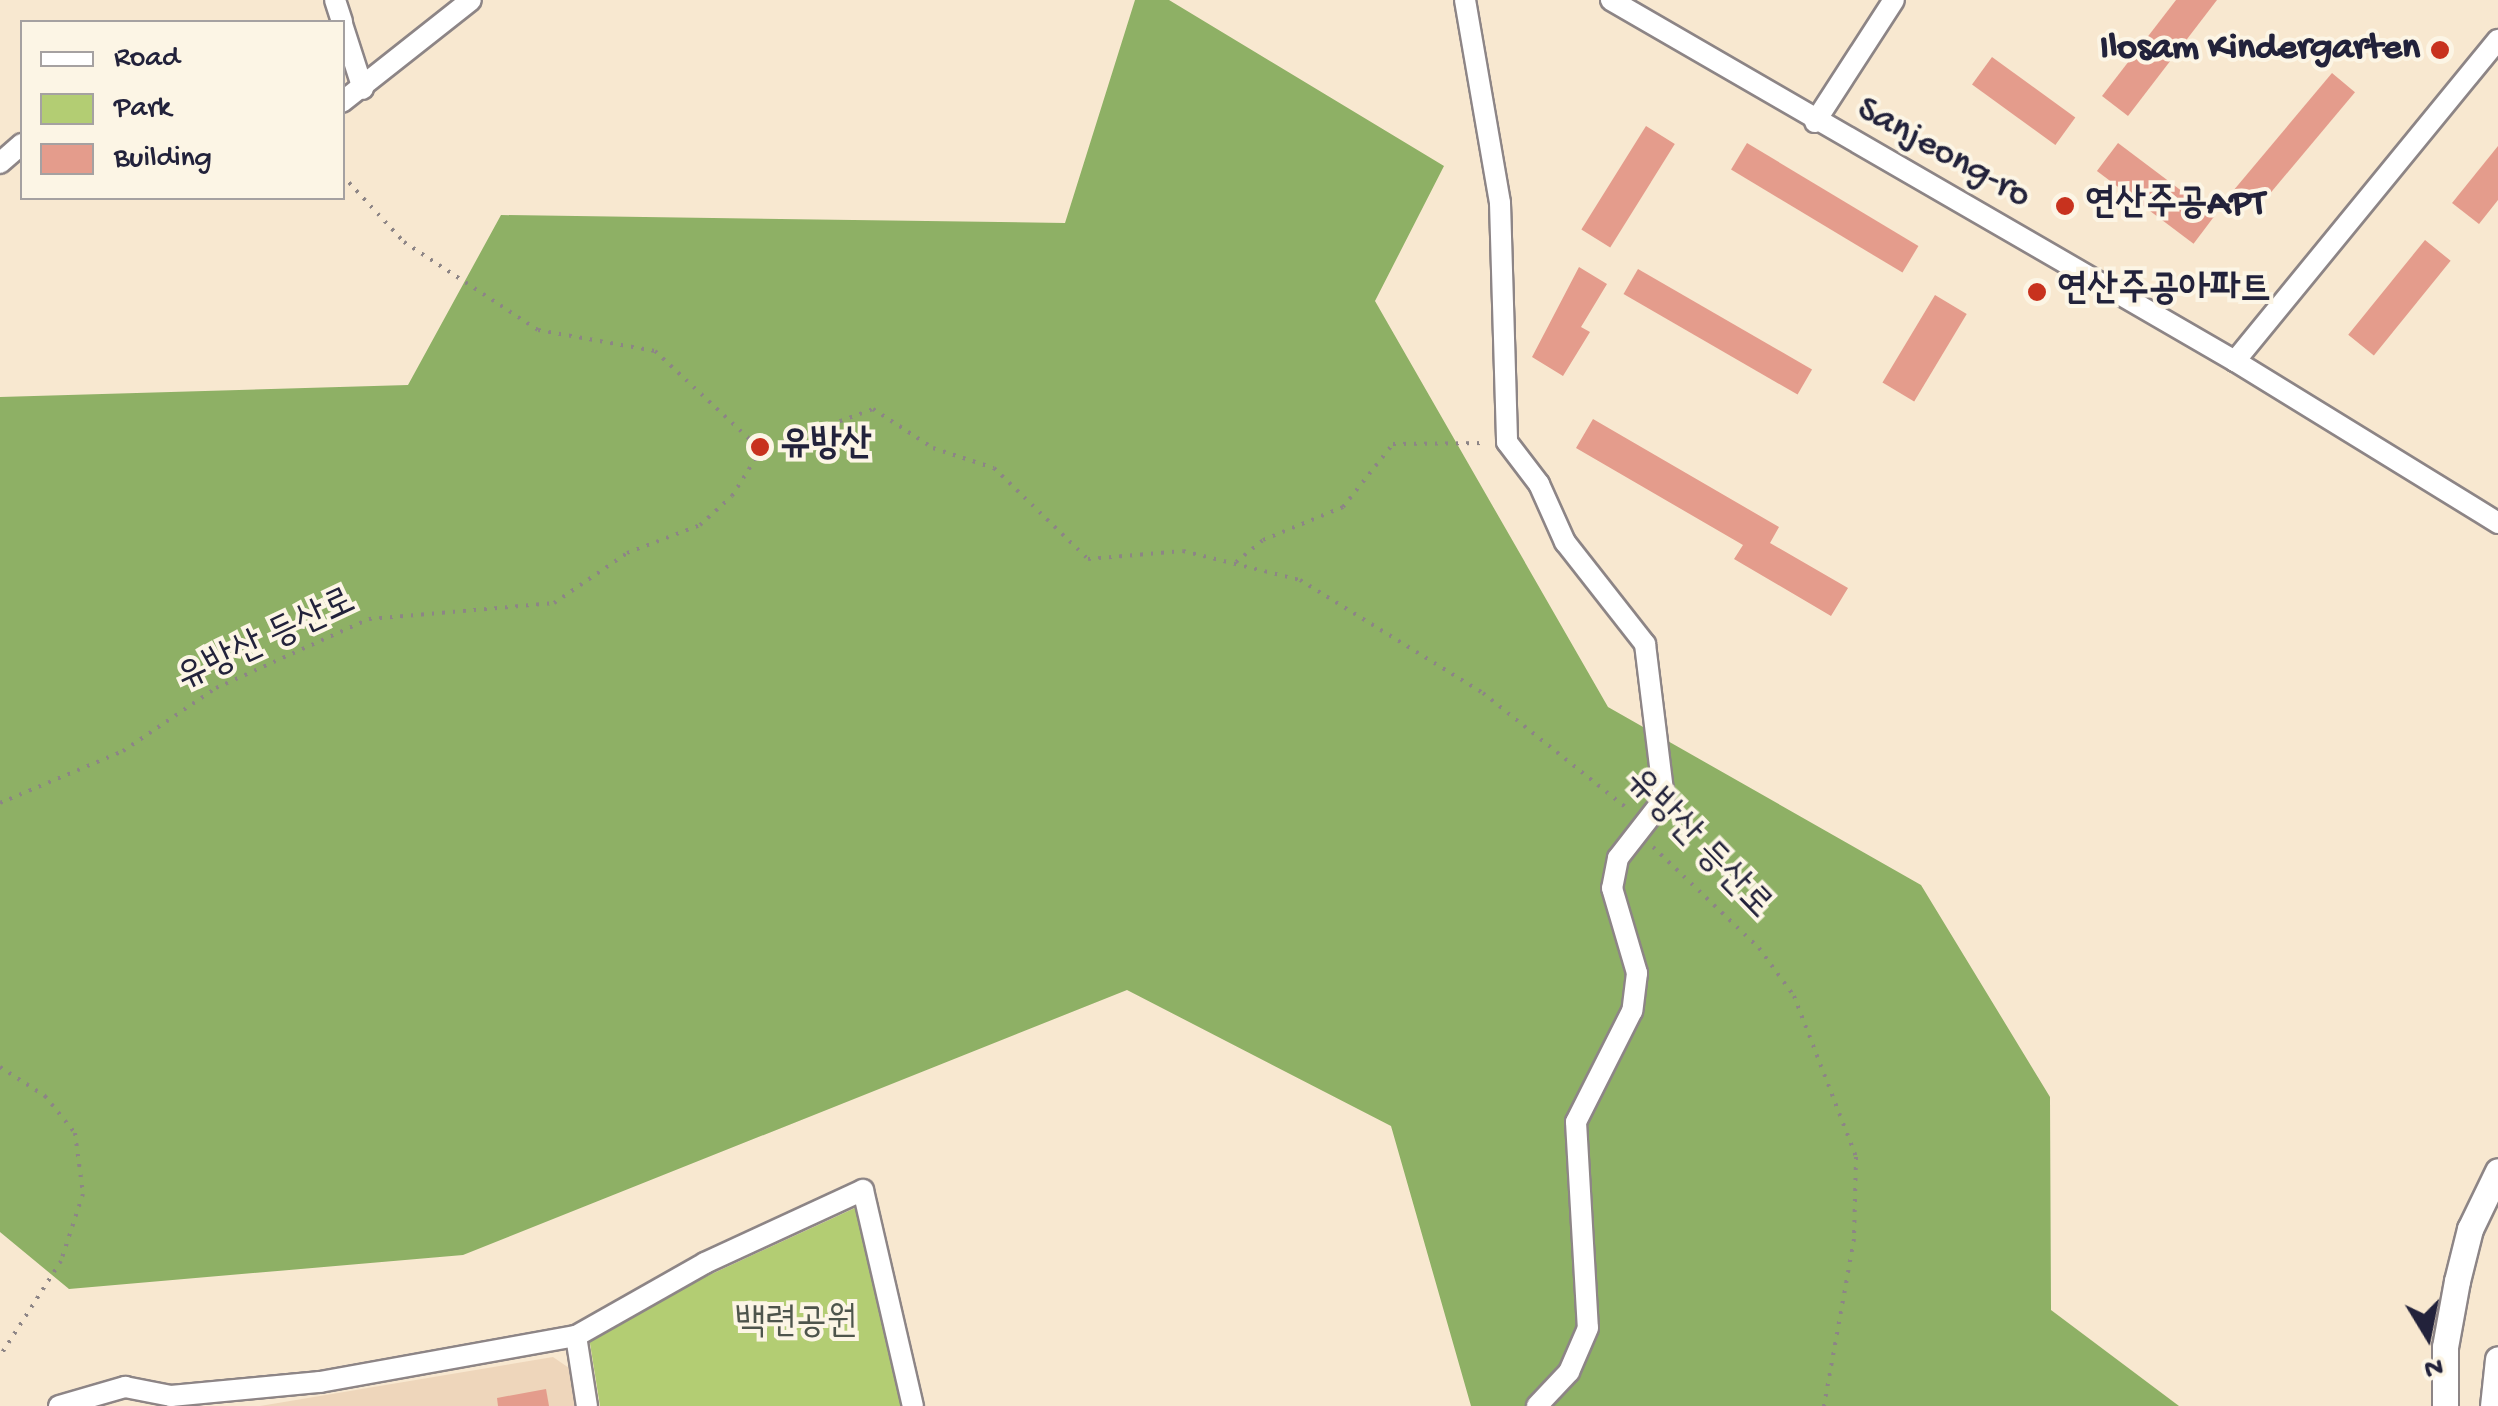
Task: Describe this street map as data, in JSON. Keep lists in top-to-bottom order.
{
  "streets": {
    "street": ["Sanjeong-ro"],
    "path": ["유방산 등산로"]
  },
  "parks": ["백련공원"],
  "places": [
    "Ilosam Kindergarten",
    "연산주공APT",
    "연산주공아파트",
    "유방산"
  ],
  "legend": ["Road", "Park", "Building"],
  "north": "bottom"
}
